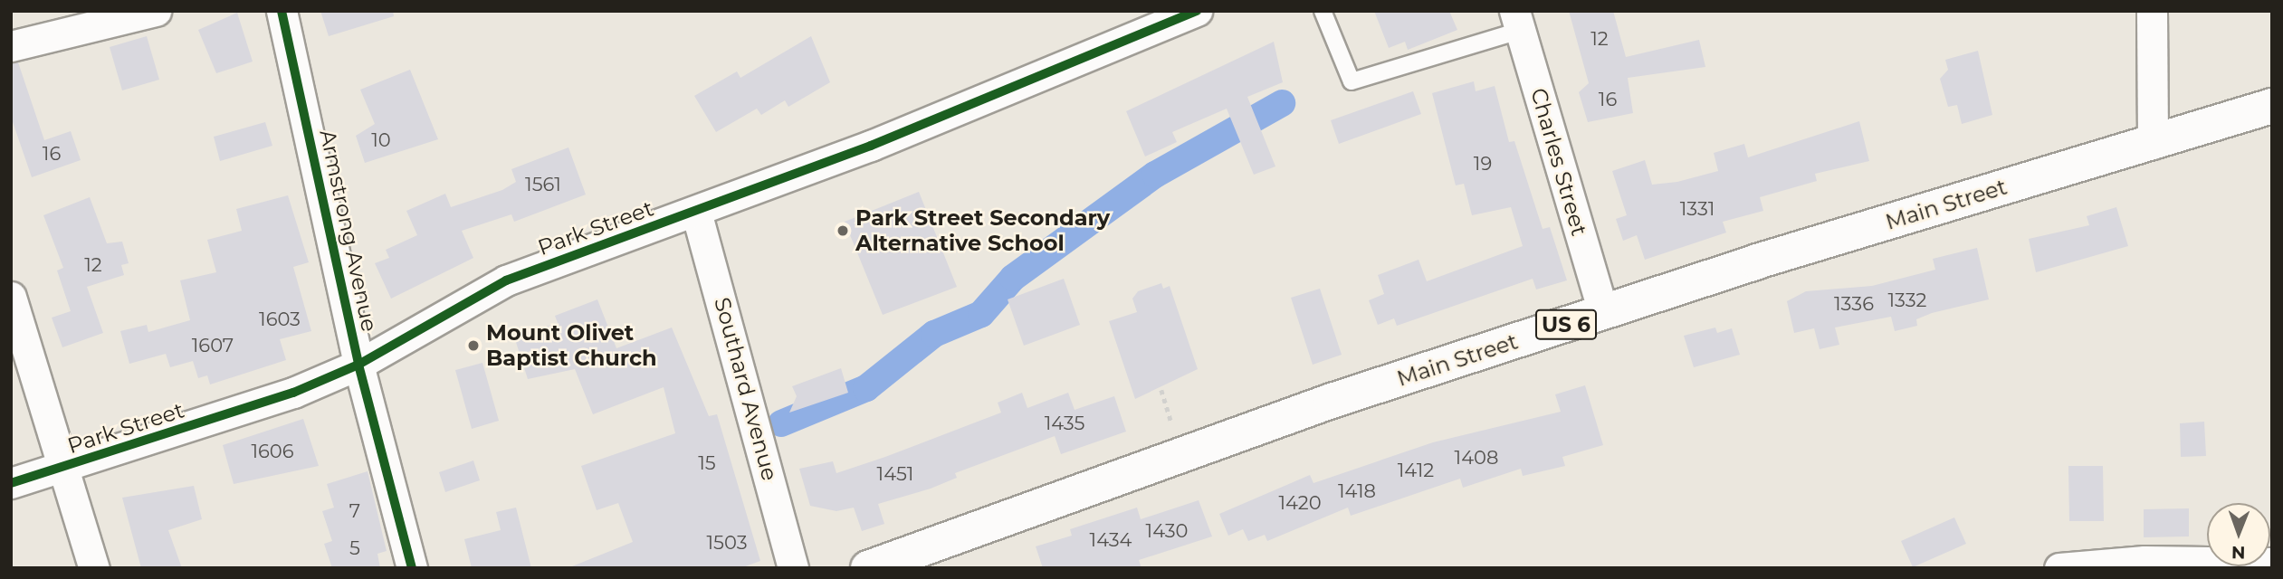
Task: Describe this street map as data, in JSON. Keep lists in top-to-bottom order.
{
  "streets": {
    "main road": ["Main Street", "US 6"],
    "street": [
      "Charles Street",
      "Park Street",
      "Armstrong Avenue",
      "Southard Avenue"
    ]
  },
  "crossings": [
    ["Charles Street", "Main Street"],
    ["Park Street", "Armstrong Avenue"],
    ["Park Street", "Southard Avenue"]
  ],
  "places": ["Park Street Secondary Alternative School", "Mount Olivet Baptist Church"],
  "house_numbers": [
    "12",
    "16",
    "10",
    "16",
    "19",
    "1561",
    "1331",
    "12",
    "1332",
    "1336",
    "1603",
    "1607",
    "1435",
    "1606",
    "1408",
    "15",
    "1412",
    "1451",
    "1418",
    "1420",
    "7",
    "1430",
    "1434",
    "1503",
    "5"
  ],
  "north": "bottom"
}
